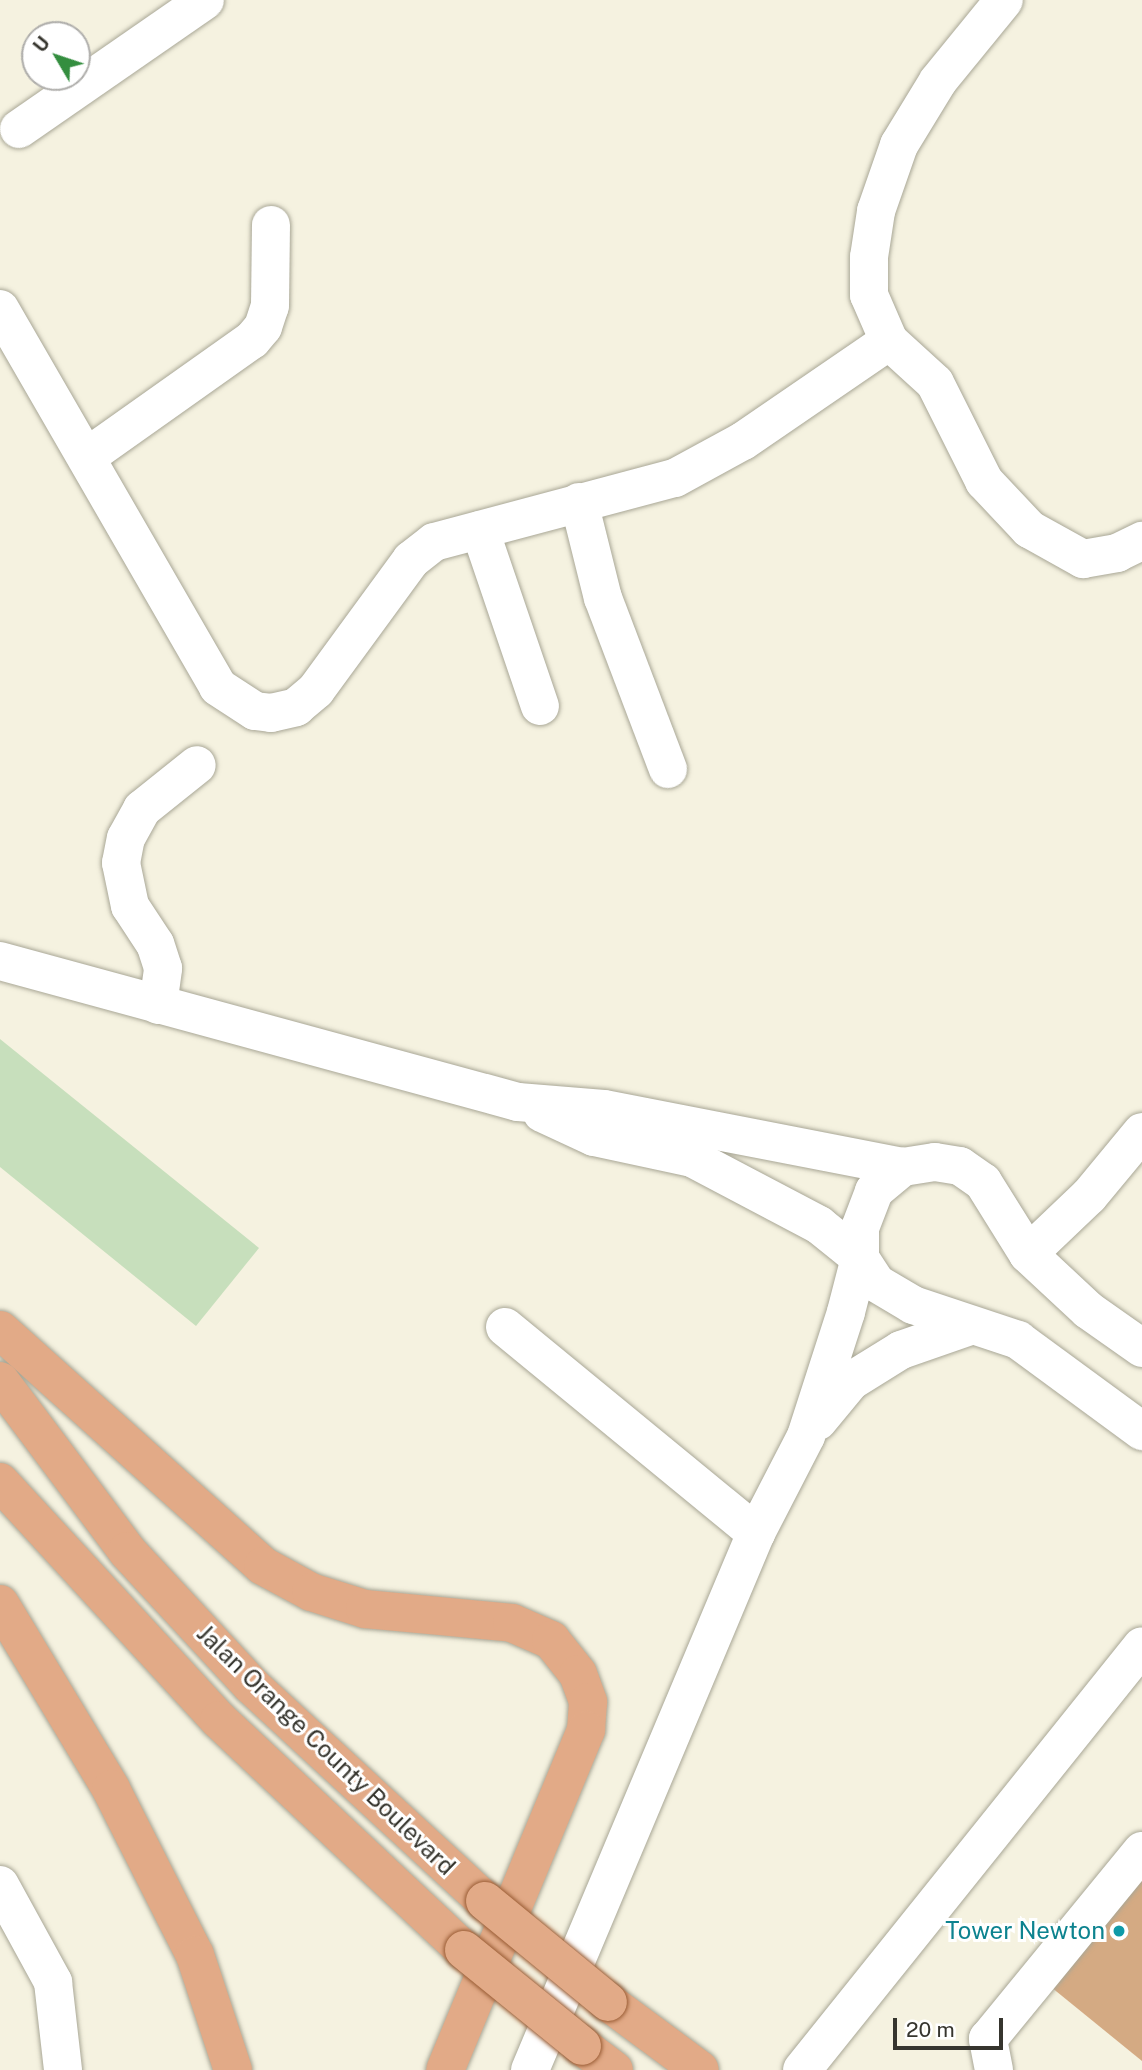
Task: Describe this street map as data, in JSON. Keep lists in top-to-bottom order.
{
  "streets": {
    "main road": ["Jalan Orange County Boulevard"]
  },
  "places": ["Tower Newton"],
  "scale_bar": "20 m",
  "north": "top left"
}
